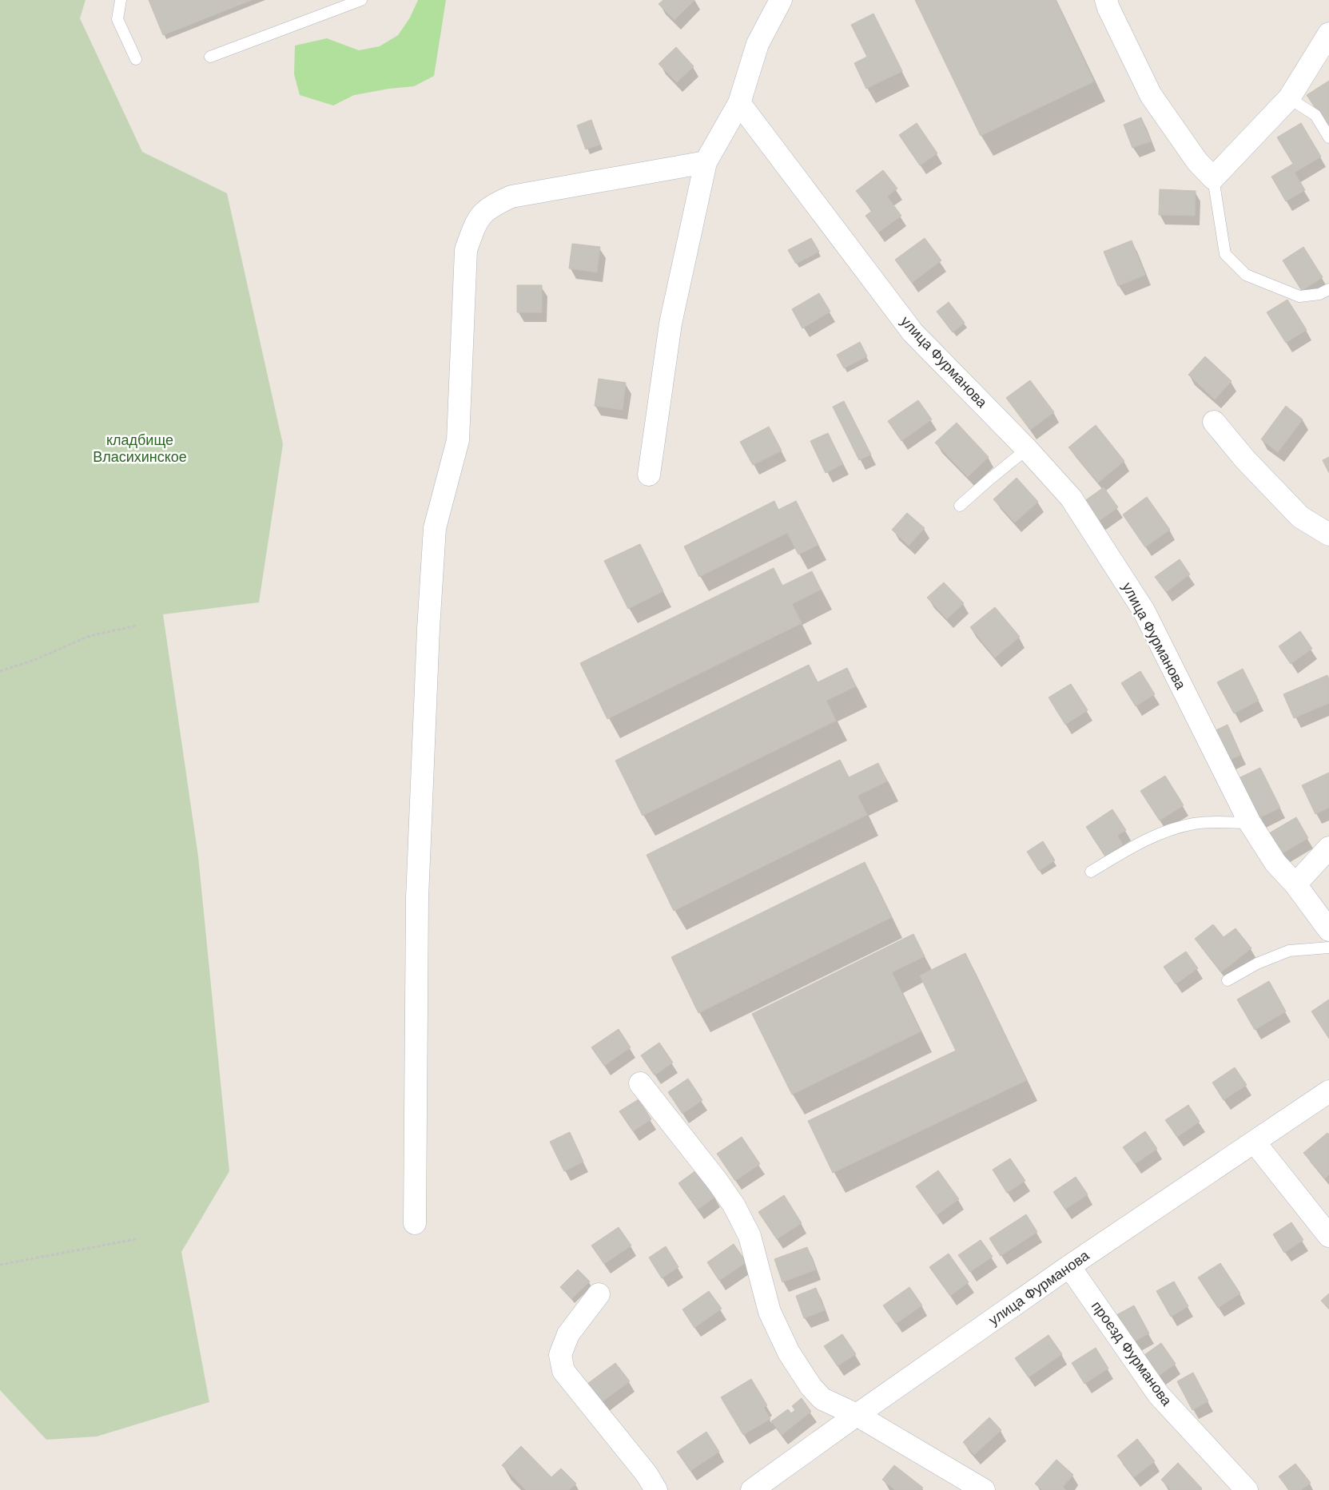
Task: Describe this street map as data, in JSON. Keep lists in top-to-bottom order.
{
  "streets": {
    "street": ["улица Фурманова", "проезд Фурманова"]
  },
  "crossings": [
    ["улица Фурманова", "проезд Фурманова"]
  ],
  "parks": ["кладбище Власихинское"]
}
